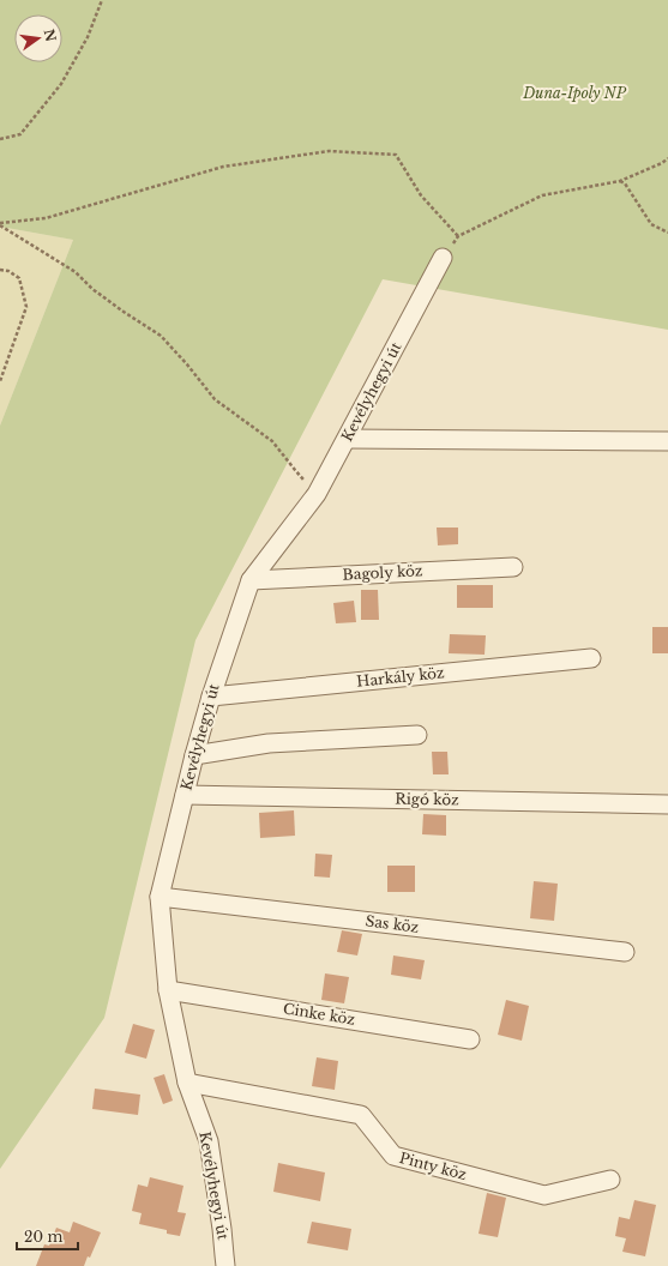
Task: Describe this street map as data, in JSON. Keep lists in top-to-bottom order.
{
  "streets": {
    "street": [
      "Kevélyhegyi út",
      "Bagoly köz",
      "Harkály köz",
      "Rigó köz",
      "Sas köz",
      "Cinke köz",
      "Pinty köz"
    ]
  },
  "crossings": [
    ["Kevélyhegyi út", "Bagoly köz"],
    ["Kevélyhegyi út", "Harkály köz"],
    ["Kevélyhegyi út", "Rigó köz"],
    ["Kevélyhegyi út", "Sas köz"],
    ["Kevélyhegyi út", "Cinke köz"],
    ["Kevélyhegyi út", "Pinty köz"]
  ],
  "parks": ["Duna-Ipoly NP"],
  "scale_bar": "20 m",
  "north": "right"
}
